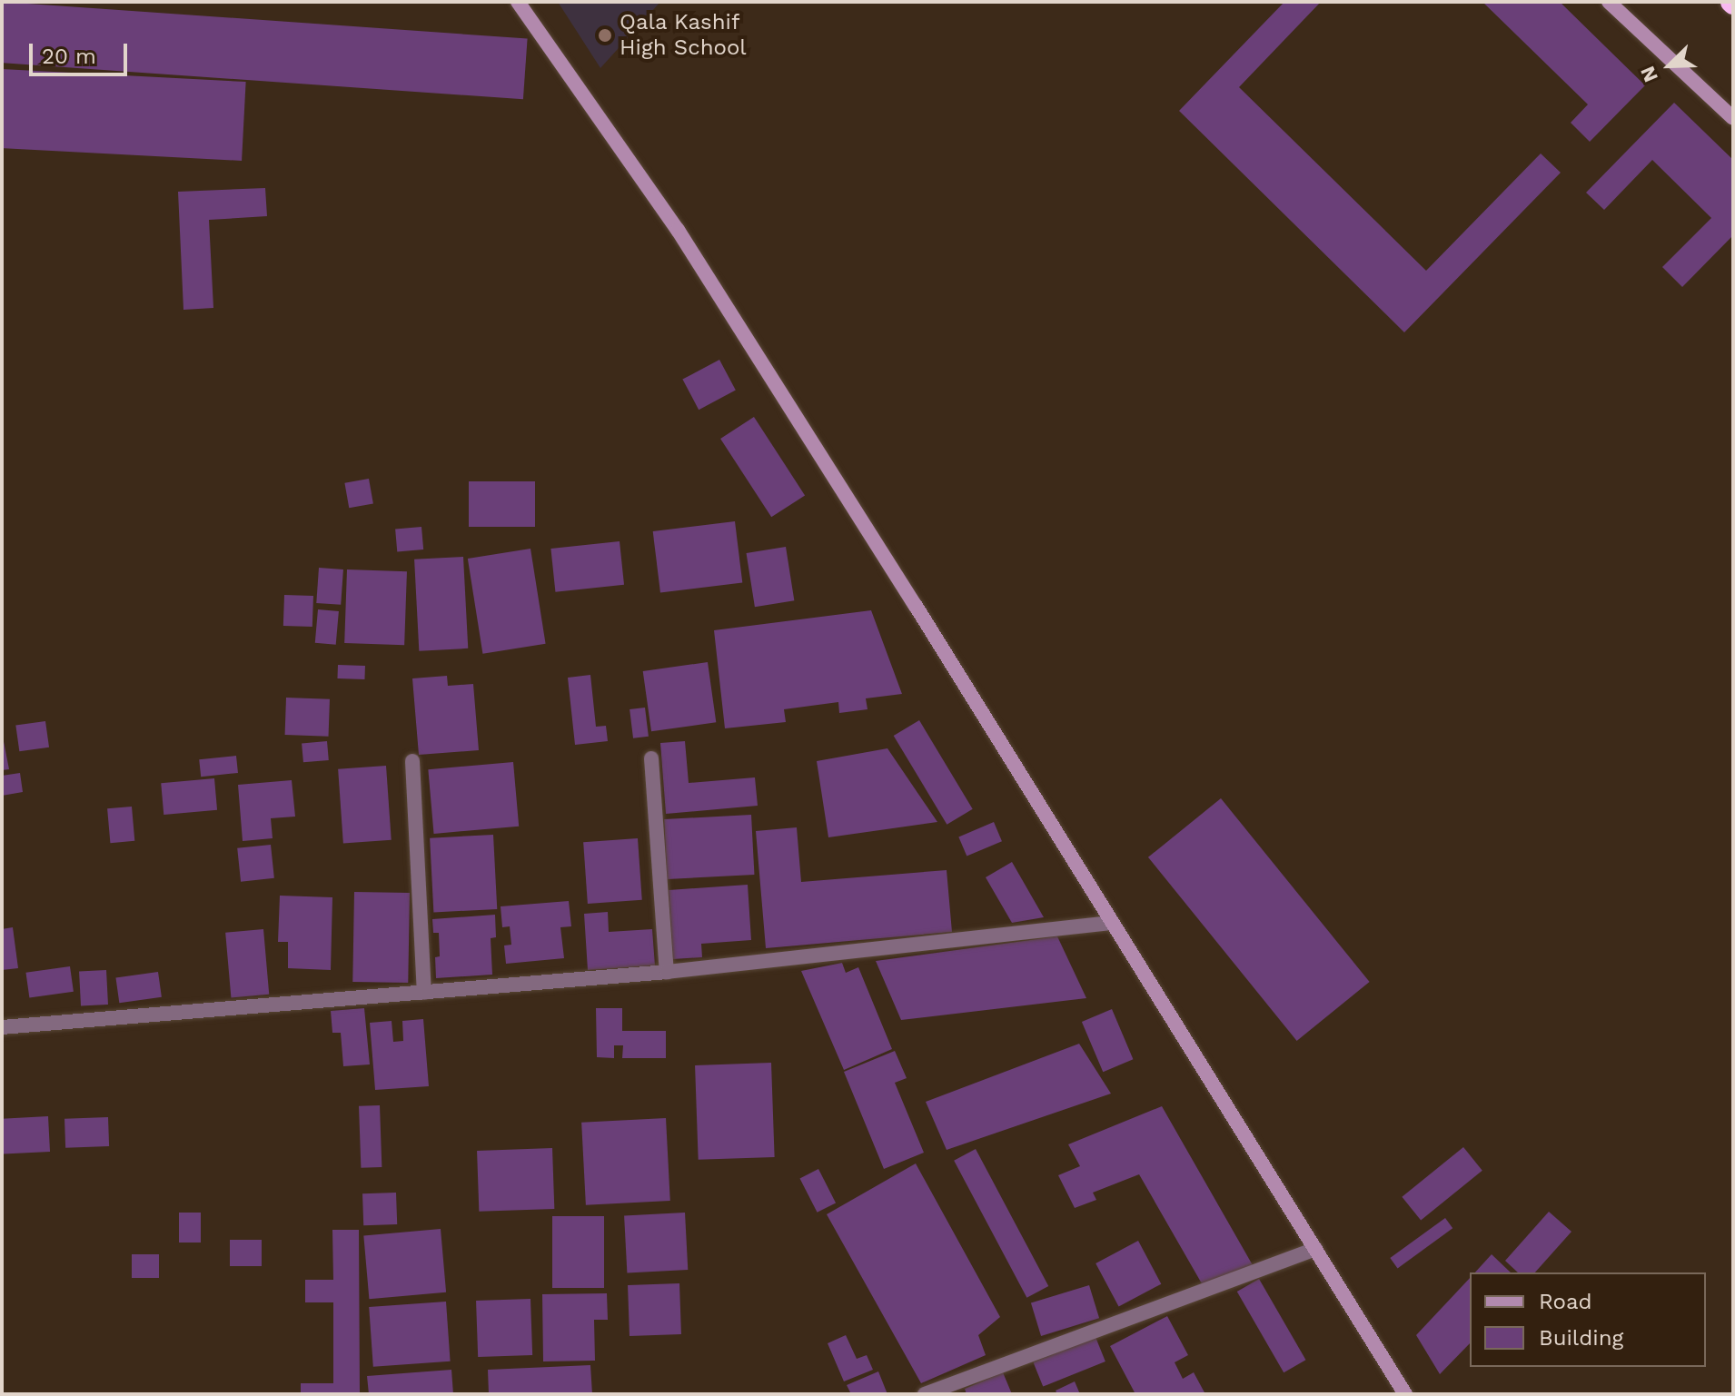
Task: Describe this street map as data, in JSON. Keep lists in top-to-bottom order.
{
  "places": ["Qala Kashif High School"],
  "legend": ["Road", "Building"],
  "scale_bar": "20 m",
  "north": "bottom left"
}
